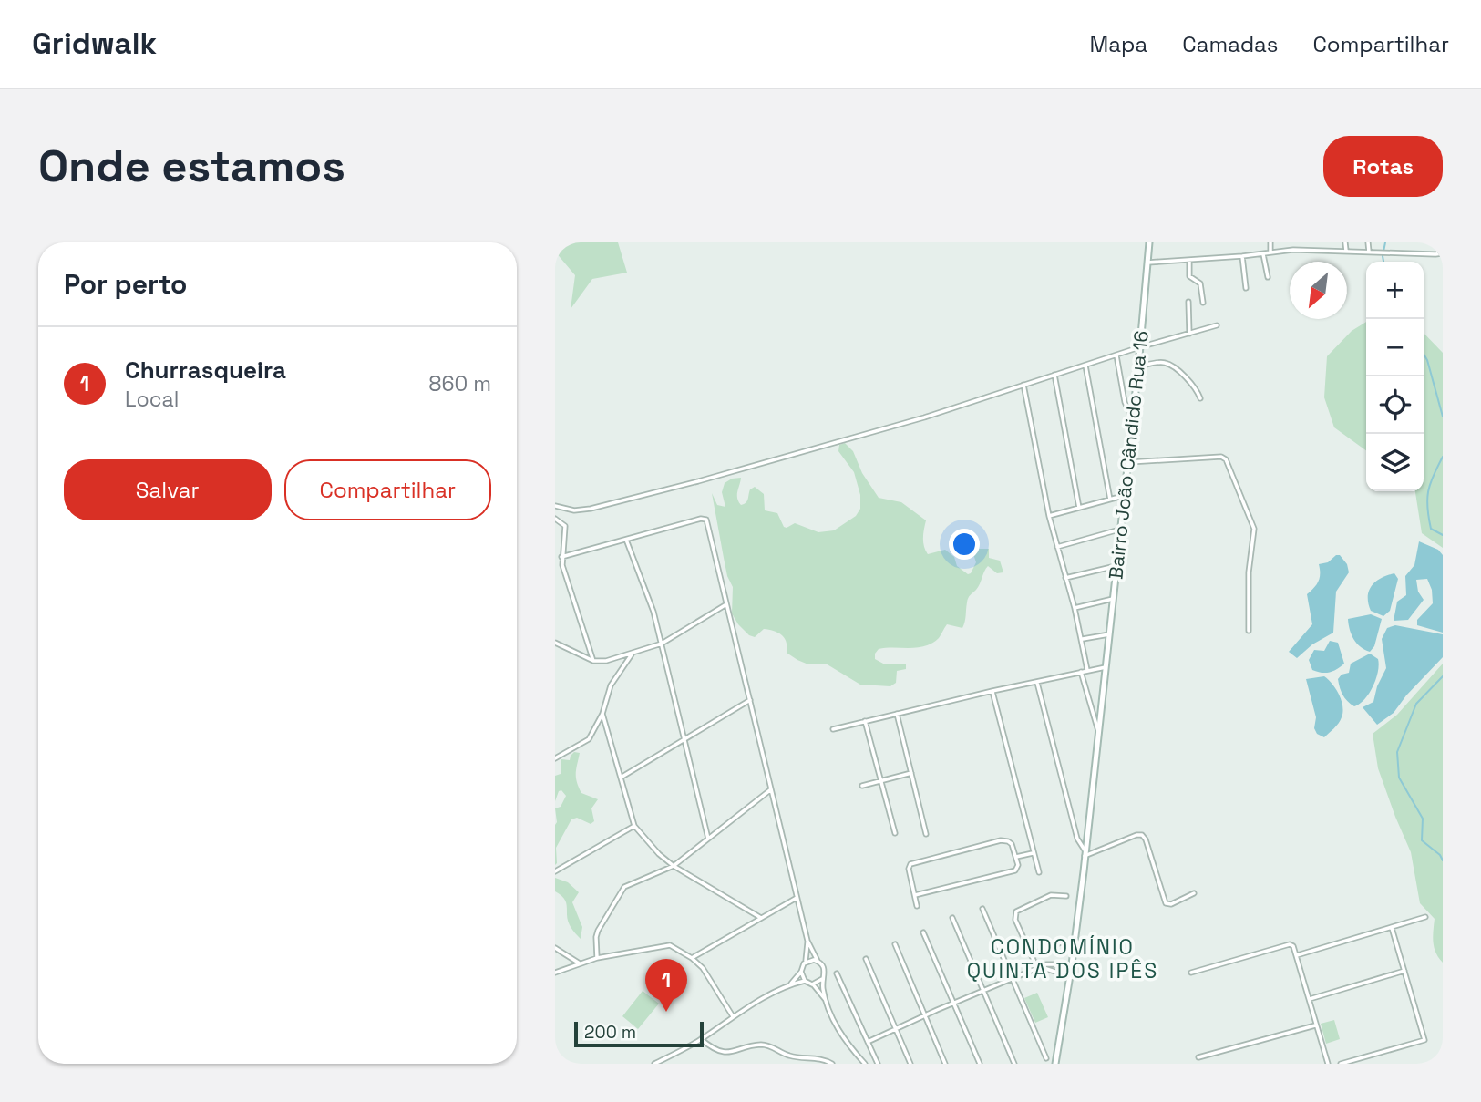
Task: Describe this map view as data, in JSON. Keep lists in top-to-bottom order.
{
  "streets": {
    "street": ["Bairro João Cândido Rua 16"]
  },
  "districts": ["CONDOMÍNIO QUINTA DOS IPÊS"],
  "scale_bar": "200 m",
  "north": "bottom left",
  "page": {
    "header": "Gridwalk",
    "nav": ["Mapa", "Camadas", "Compartilhar"],
    "buttons": [
      "Rotas",
      ["Salvar", "Compartilhar"]
    ],
    "title": "Onde estamos",
    "heading": "Por perto",
    "map_buttons": ["+", "−"],
    "list": [
      {
        "mark": "1",
        "name": "Churrasqueira",
        "note": "Local",
        "value": "860 m"
      }
    ],
    "pins": "1",
    "scale": "200 m"
  }
}
